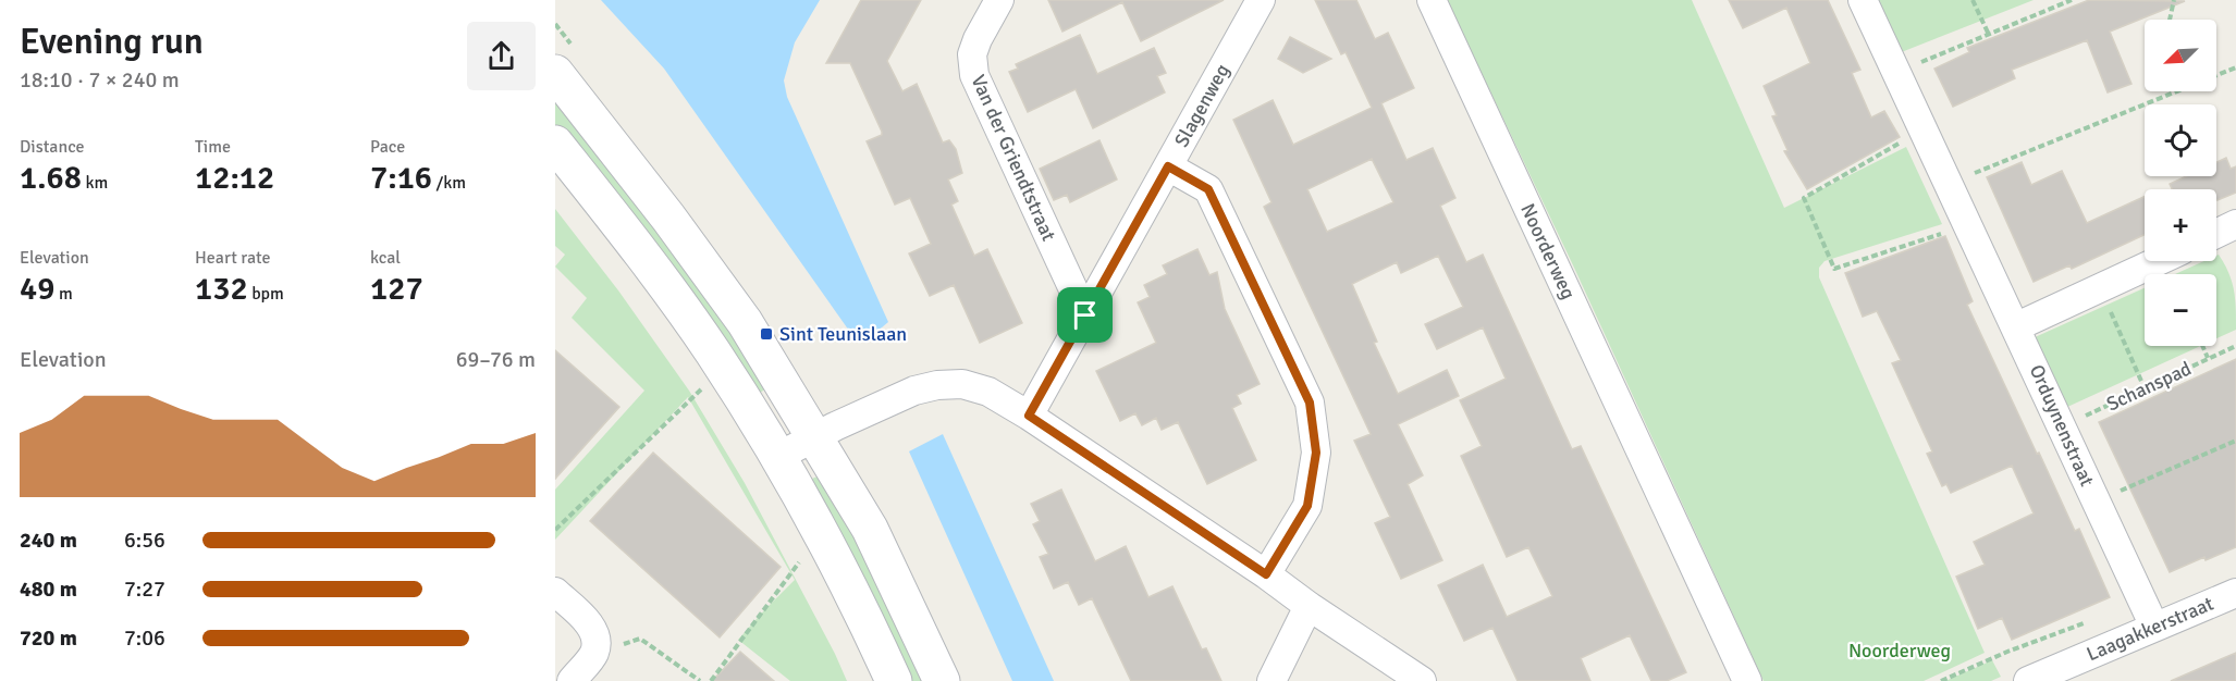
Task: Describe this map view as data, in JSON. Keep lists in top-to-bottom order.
{
  "streets": {
    "street": [
      "Slagenweg",
      "Van der Griendtstraat",
      "Noorderweg",
      "Orduynenstraat",
      "Laagakkerstraat"
    ],
    "path": ["Schanspad"]
  },
  "crossings": [
    ["Slagenweg", "Van der Griendtstraat"],
    ["Schanspad", "Orduynenstraat"],
    ["Orduynenstraat", "Laagakkerstraat"]
  ],
  "parks": ["Noorderweg"],
  "places": {
    "transit": ["Sint Teunislaan"]
  },
  "north": "bottom left",
  "page": {
    "heading": ["Evening run", "18:10 · 7 × 240 m"],
    "map_buttons": ["+", "−"],
    "stats": [
      ["Distance", "1.68 km"],
      ["Time", "12:12"],
      ["Pace", "7:16 /km"],
      ["Elevation", "49 m"],
      ["Heart rate", "132 bpm"],
      ["kcal", "127"]
    ],
    "chart": ["Elevation", "69–76 m"],
    "list": [
      {
        "name": "240 m",
        "note": "6:56"
      },
      {
        "name": "480 m",
        "note": "7:27"
      },
      {
        "name": "720 m",
        "note": "7:06"
      }
    ]
  }
}
